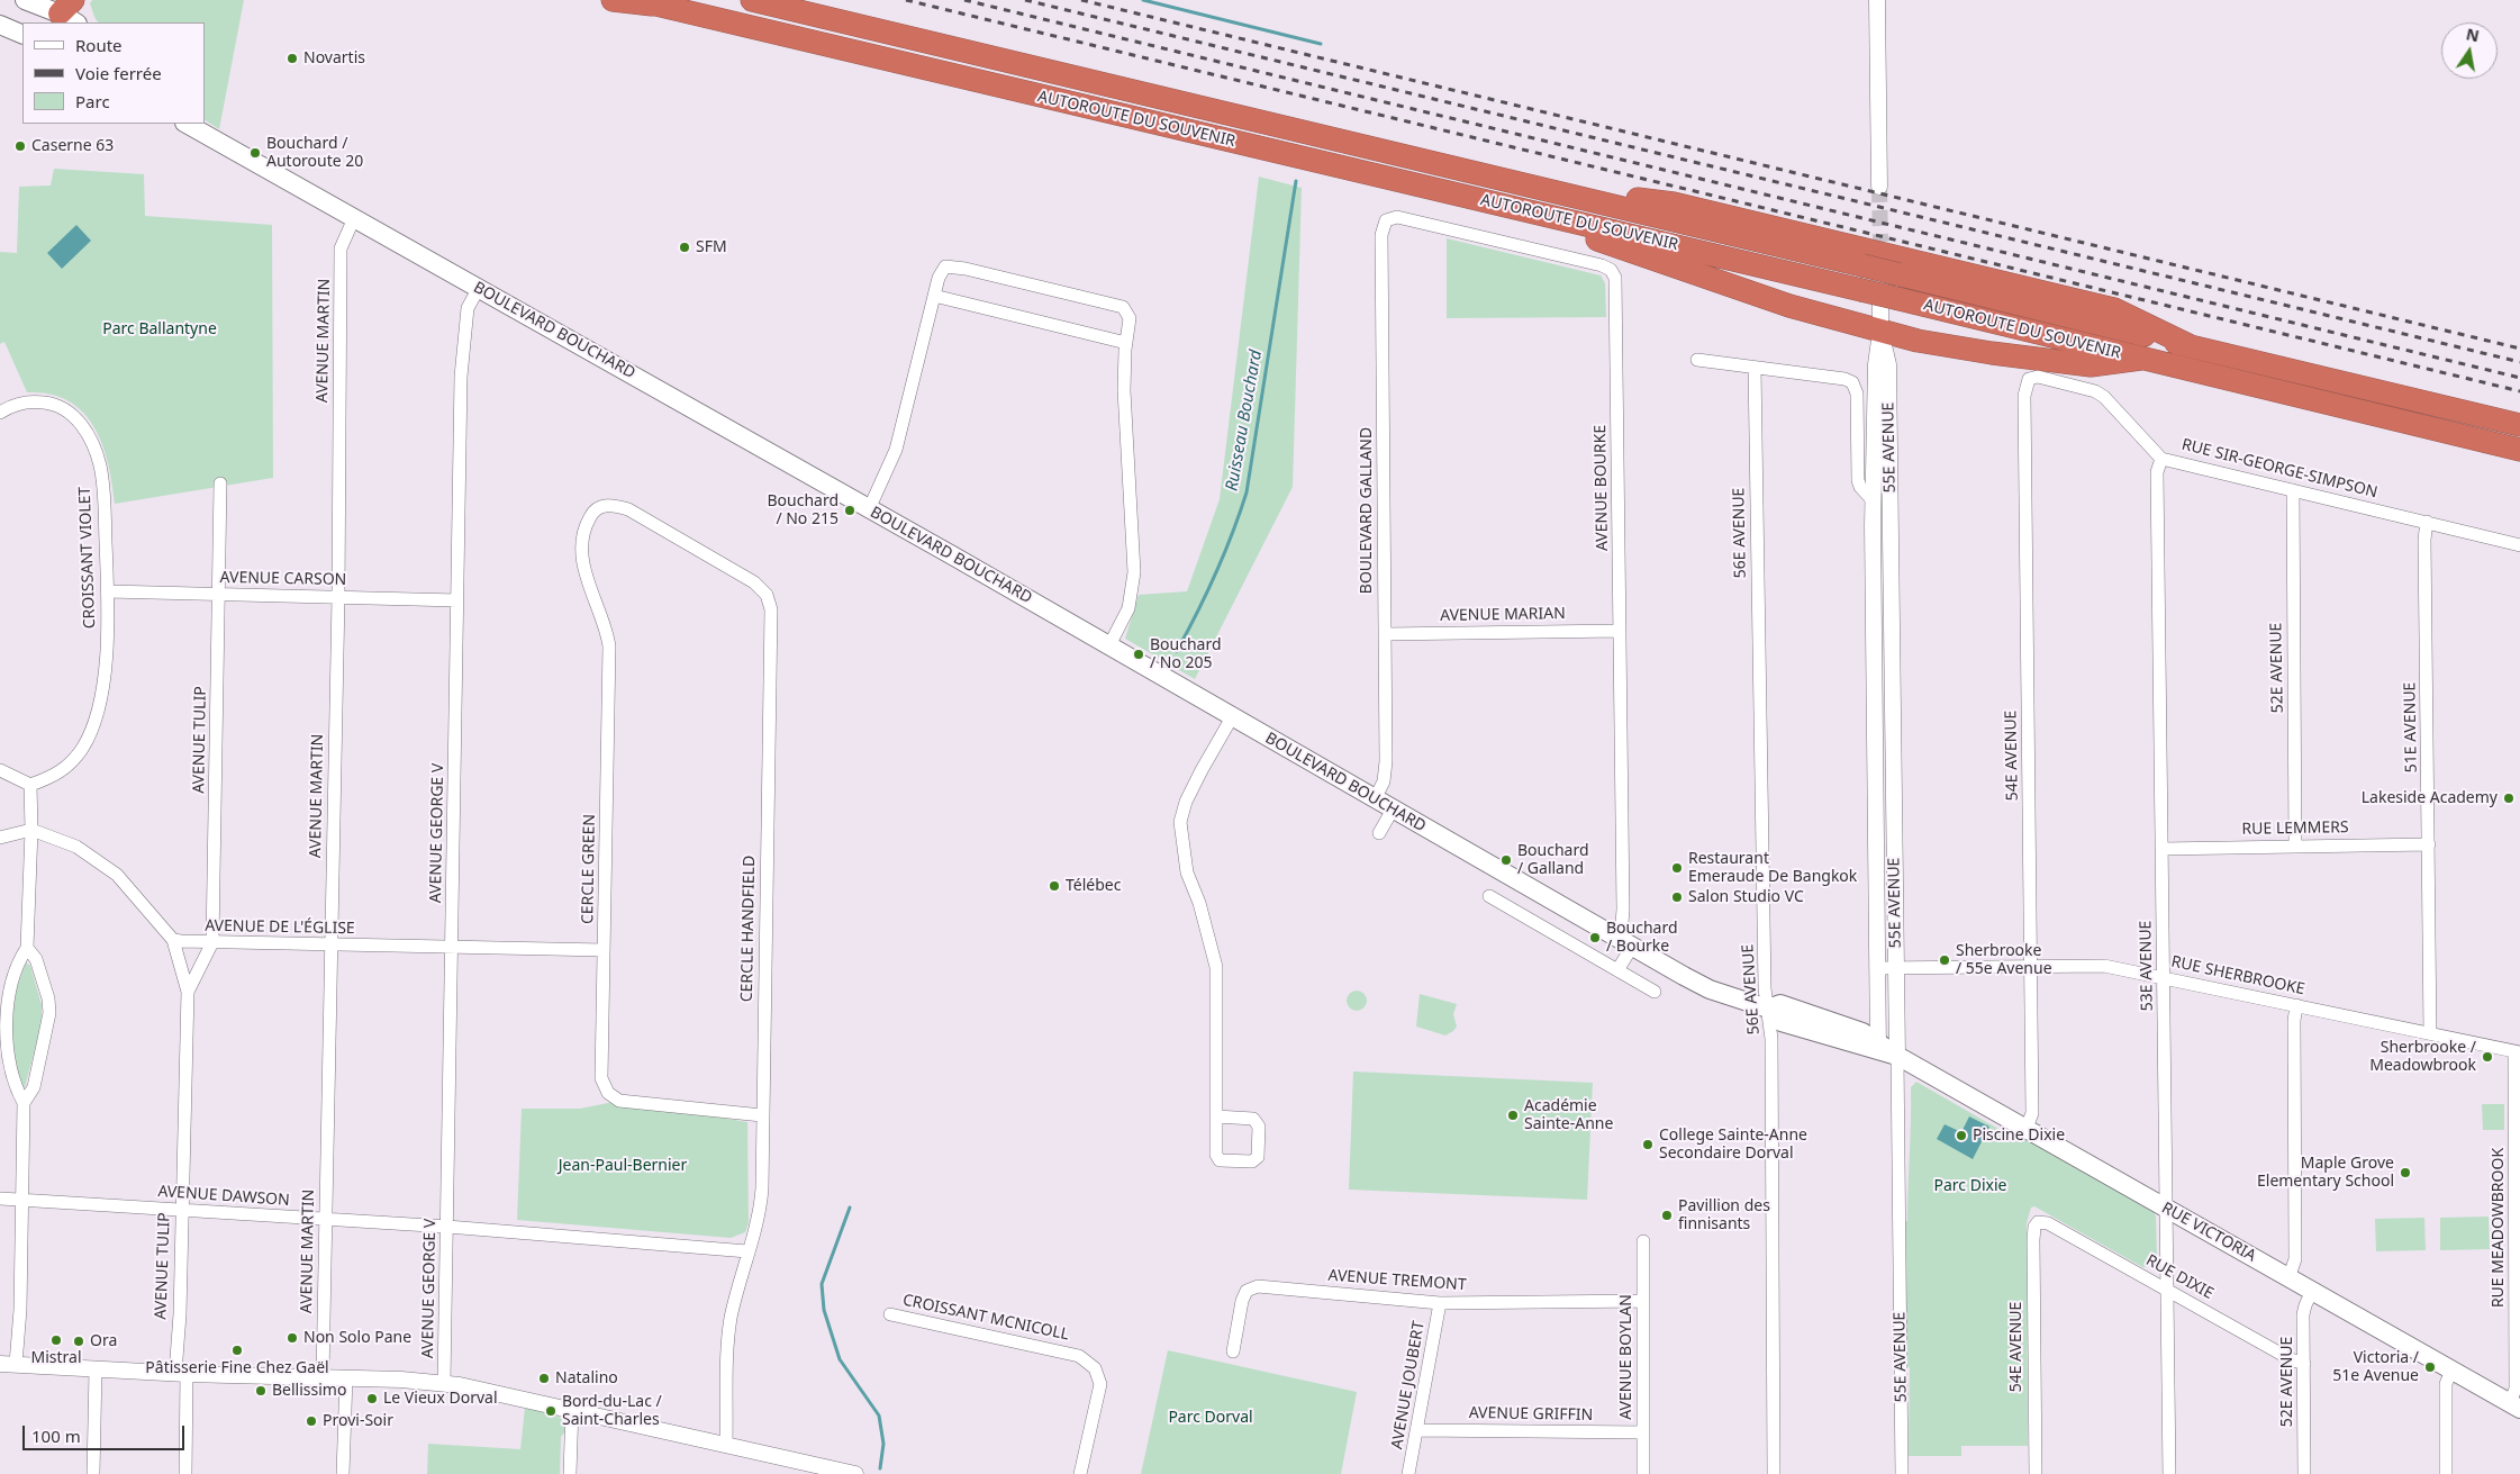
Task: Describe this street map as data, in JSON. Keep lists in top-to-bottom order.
{
  "streets": {
    "highway": ["AUTOROUTE DU SOUVENIR"],
    "main road": ["BOULEVARD BOUCHARD", "RUE VICTORIA"],
    "street": [
      "AVENUE MARTIN",
      "55E AVENUE",
      "RUE SIR-GEORGE-SIMPSON",
      "AVENUE BOURKE",
      "BOULEVARD GALLAND",
      "56E AVENUE",
      "CROISSANT VIOLET",
      "AVENUE CARSON",
      "AVENUE MARIAN",
      "52E AVENUE",
      "51E AVENUE",
      "AVENUE TULIP",
      "54E AVENUE",
      "RUE LEMMERS",
      "AVENUE GEORGE V",
      "CERCLE GREEN",
      "AVENUE DE L'ÉGLISE",
      "CERCLE HANDFIELD",
      "53E AVENUE",
      "RUE SHERBROOKE",
      "AVENUE DAWSON",
      "RUE MEADOWBROOK",
      "RUE DIXIE",
      "AVENUE TREMONT",
      "CROISSANT MCNICOLL",
      "AVENUE BOYLAN",
      "AVENUE JOUBERT",
      "AVENUE GRIFFIN"
    ]
  },
  "crossings": [
    ["BOULEVARD BOUCHARD", "AVENUE MARTIN"],
    ["BOULEVARD BOUCHARD", "AVENUE BOURKE"],
    ["BOULEVARD BOUCHARD", "BOULEVARD GALLAND"],
    ["BOULEVARD BOUCHARD", "AVENUE GEORGE V"],
    ["BOULEVARD BOUCHARD", "RUE VICTORIA"],
    ["AVENUE MARTIN", "AVENUE CARSON"],
    ["AVENUE MARTIN", "AVENUE DE L'ÉGLISE"],
    ["AVENUE MARTIN", "AVENUE DAWSON"],
    ["55E AVENUE", "56E AVENUE"],
    ["55E AVENUE", "RUE SHERBROOKE"],
    ["55E AVENUE", "RUE VICTORIA"],
    ["RUE SIR-GEORGE-SIMPSON", "52E AVENUE"],
    ["RUE SIR-GEORGE-SIMPSON", "51E AVENUE"],
    ["RUE SIR-GEORGE-SIMPSON", "54E AVENUE"],
    ["RUE SIR-GEORGE-SIMPSON", "53E AVENUE"],
    ["AVENUE BOURKE", "BOULEVARD GALLAND"],
    ["AVENUE BOURKE", "AVENUE MARIAN"],
    ["BOULEVARD GALLAND", "AVENUE MARIAN"],
    ["56E AVENUE", "RUE VICTORIA"],
    ["CROISSANT VIOLET", "AVENUE CARSON"],
    ["AVENUE CARSON", "AVENUE TULIP"],
    ["AVENUE CARSON", "AVENUE GEORGE V"],
    ["52E AVENUE", "RUE LEMMERS"],
    ["52E AVENUE", "RUE VICTORIA"],
    ["52E AVENUE", "RUE DIXIE"],
    ["51E AVENUE", "RUE LEMMERS"],
    ["51E AVENUE", "RUE SHERBROOKE"],
    ["AVENUE TULIP", "AVENUE DE L'ÉGLISE"],
    ["AVENUE TULIP", "AVENUE DAWSON"],
    ["54E AVENUE", "RUE SHERBROOKE"],
    ["54E AVENUE", "RUE VICTORIA"],
    ["54E AVENUE", "RUE DIXIE"],
    ["RUE LEMMERS", "53E AVENUE"],
    ["AVENUE GEORGE V", "AVENUE DE L'ÉGLISE"],
    ["AVENUE GEORGE V", "AVENUE DAWSON"],
    ["CERCLE GREEN", "AVENUE DE L'ÉGLISE"],
    ["CERCLE GREEN", "CERCLE HANDFIELD"],
    ["CERCLE HANDFIELD", "AVENUE DAWSON"],
    ["53E AVENUE", "RUE SHERBROOKE"],
    ["53E AVENUE", "RUE VICTORIA"],
    ["53E AVENUE", "RUE DIXIE"],
    ["RUE SHERBROOKE", "RUE MEADOWBROOK"],
    ["RUE MEADOWBROOK", "RUE VICTORIA"],
    ["AVENUE TREMONT", "AVENUE BOYLAN"],
    ["AVENUE TREMONT", "AVENUE JOUBERT"],
    ["AVENUE BOYLAN", "AVENUE GRIFFIN"],
    ["AVENUE JOUBERT", "AVENUE GRIFFIN"]
  ],
  "water": ["Ruisseau Bouchard"],
  "parks": [
    "Parc Ballantyne",
    "Jean-Paul-Bernier",
    "Parc Dixie",
    "Parc Dorval"
  ],
  "places": [
    "Novartis",
    "Caserne 63",
    "Bouchard / Autoroute 20",
    "SFM",
    "Bouchard / No 215",
    "Bouchard / No 205",
    "Lakeside Academy",
    "Bouchard / Galland",
    "Restaurant Emeraude De Bangkok",
    "Télébec",
    "Salon Studio VC",
    "Bouchard / Bourke",
    "Sherbrooke / 55e Avenue",
    "Sherbrooke / Meadowbrook",
    "Académie Sainte-Anne",
    "Piscine Dixie",
    "College Sainte-Anne Secondaire Dorval",
    "Maple Grove Elementary School",
    "Pavillion des finnisants",
    "Non Solo Pane",
    "Mistral",
    "Ora",
    "Pâtisserie Fine Chez Gaël",
    "Victoria / 51e Avenue",
    "Natalino",
    "Bellissimo",
    "Le Vieux Dorval",
    "Bord-du-Lac / Saint-Charles",
    "Provi-Soir"
  ],
  "legend": ["Route", "Voie ferrée", "Parc"],
  "scale_bar": "100 m",
  "north": "top"
}
